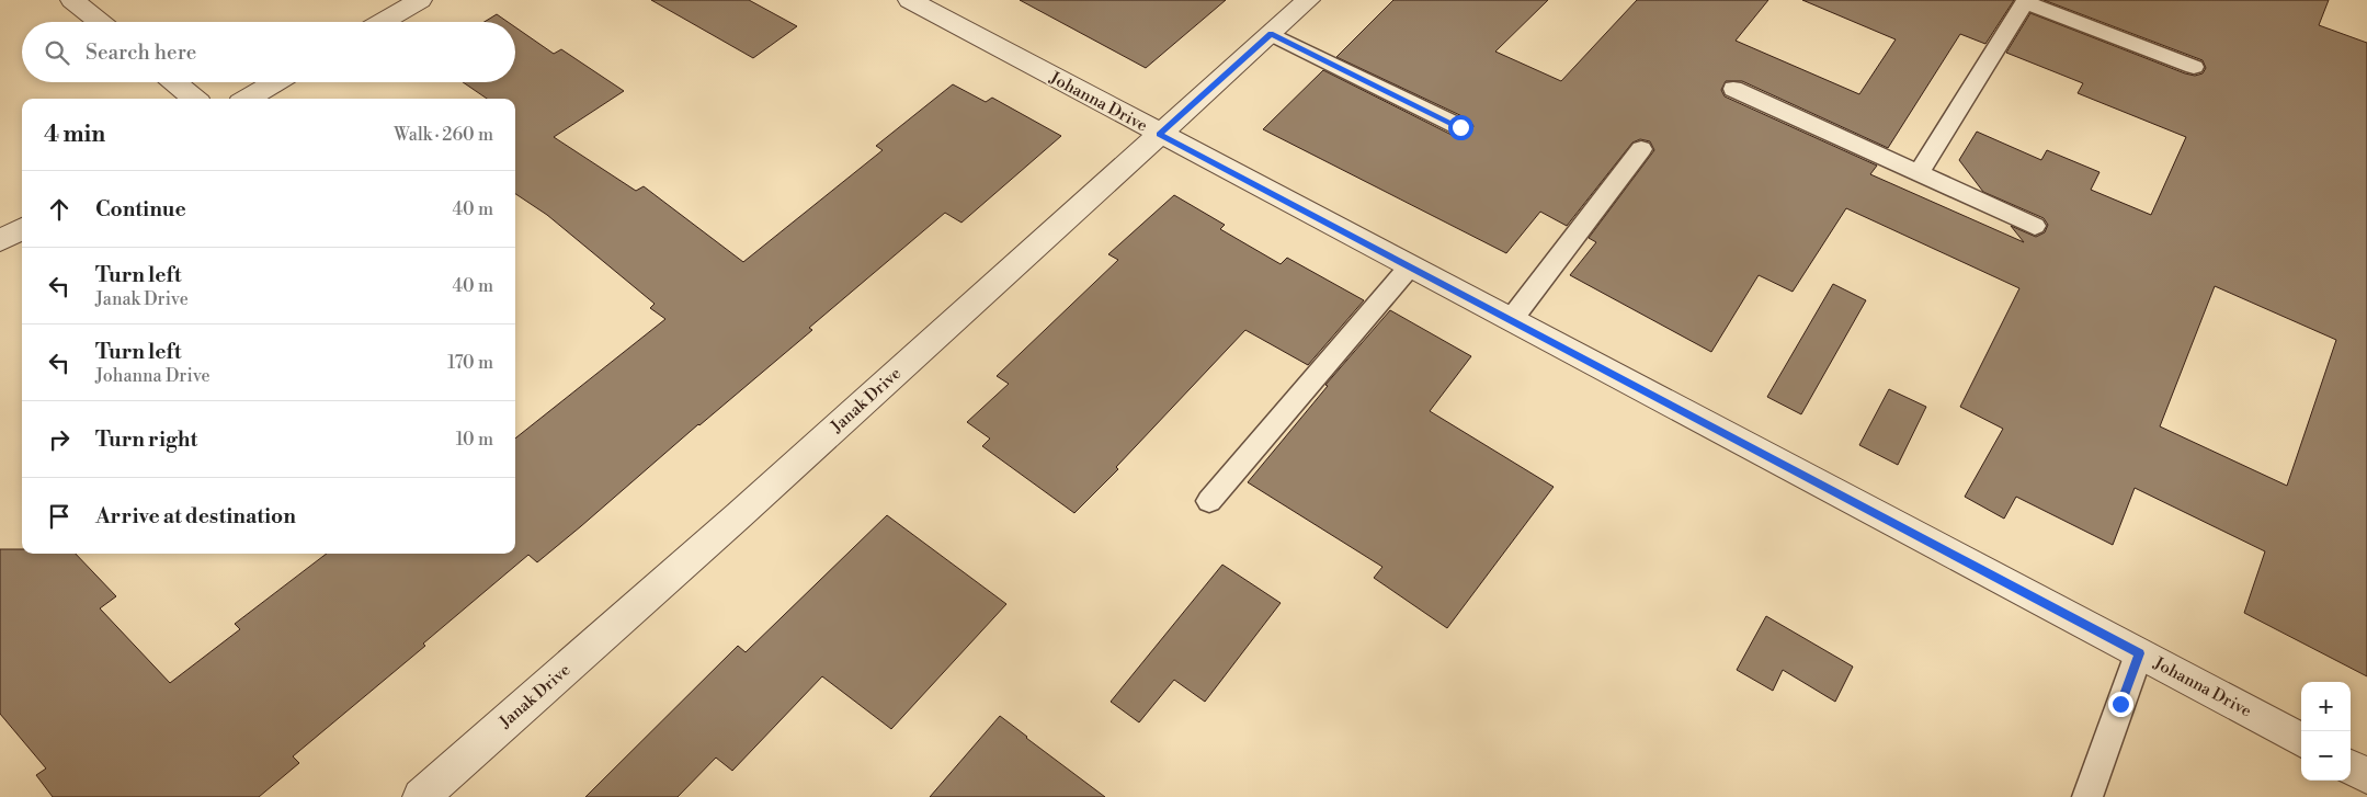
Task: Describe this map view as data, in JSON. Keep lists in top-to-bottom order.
{
  "streets": {
    "street": ["Johanna Drive", "Janak Drive"]
  },
  "crossings": [
    ["Johanna Drive", "Janak Drive"]
  ],
  "page": {
    "search": "Search here",
    "heading": ["4 min", "Walk · 260 m"],
    "list": [
      ["Continue", "40 m"],
      ["Turn left", "Janak Drive", "40 m"],
      ["Turn left", "Johanna Drive", "170 m"],
      ["Turn right", "10 m"],
      "Arrive at destination"
    ],
    "map_buttons": ["+", "−"]
  }
}
